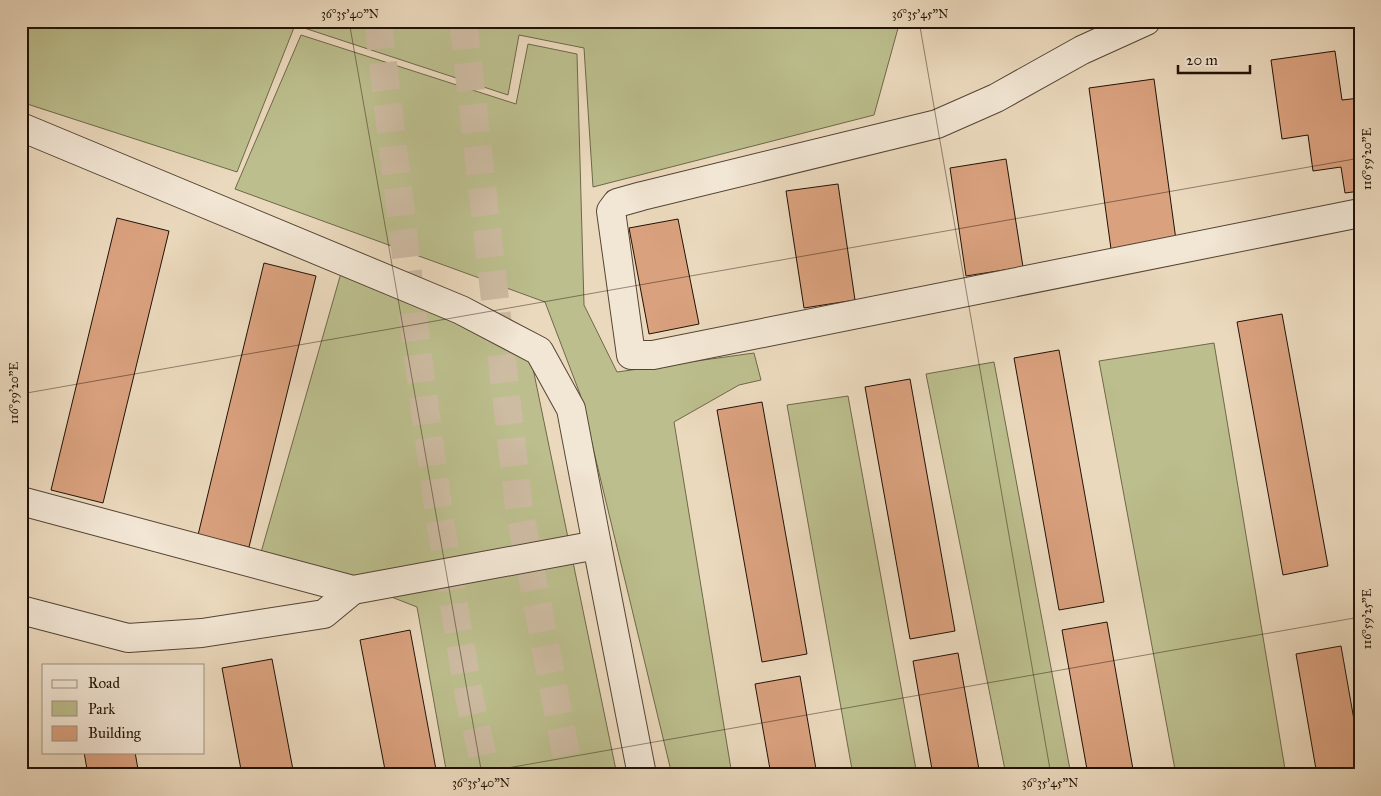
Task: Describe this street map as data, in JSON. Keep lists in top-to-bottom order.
{
  "legend": ["Road", "Park", "Building"],
  "scale_bar": "20 m",
  "coordinates": [
    "36°35'40\"N",
    "36°35'45\"N",
    "116°59'20\"E",
    "116°59'25\"E"
  ]
}
